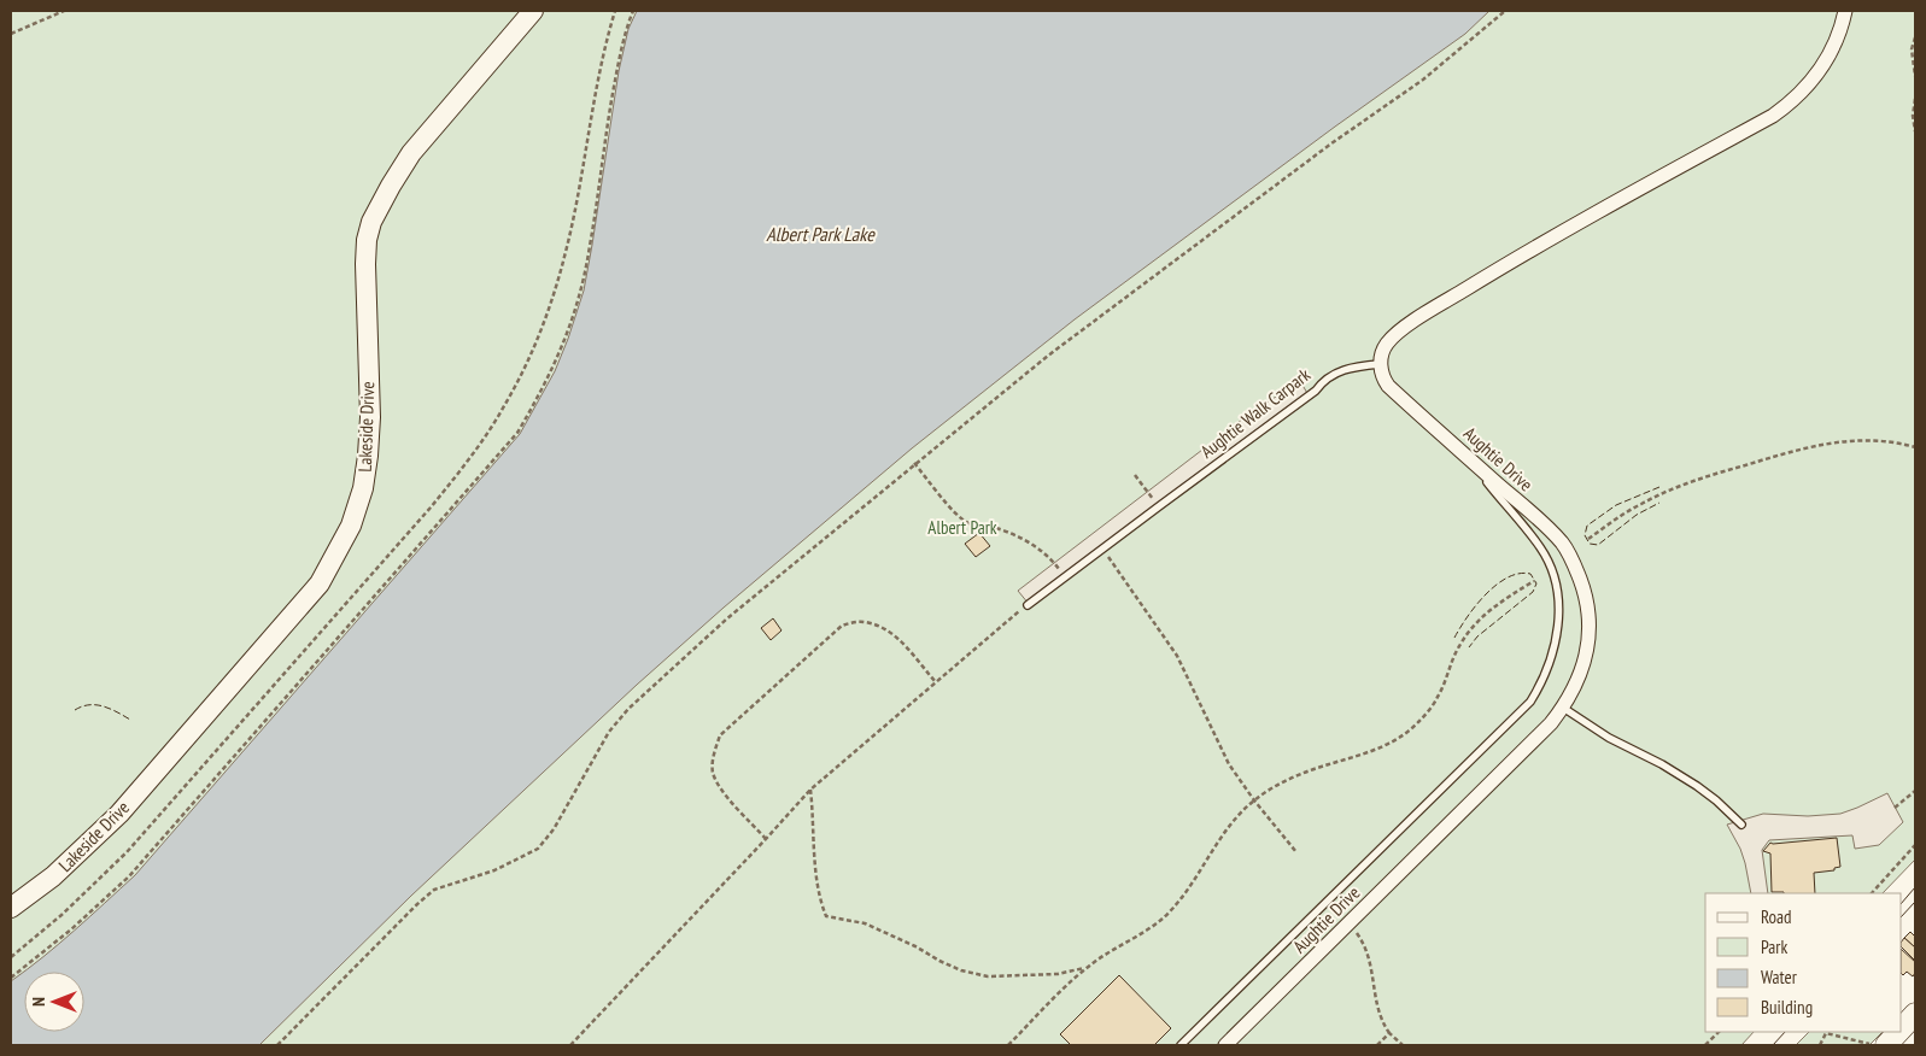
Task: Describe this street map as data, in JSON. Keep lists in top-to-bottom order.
{
  "streets": {
    "street": ["Lakeside Drive", "Aughtie Drive"],
    "lane": ["Aughtie Walk Carpark"]
  },
  "crossings": [
    ["Aughtie Walk Carpark", "Aughtie Drive"]
  ],
  "water": ["Albert Park Lake"],
  "parks": ["Albert Park"],
  "legend": [
    "Road",
    "Park",
    "Water",
    "Building"
  ],
  "north": "left"
}
